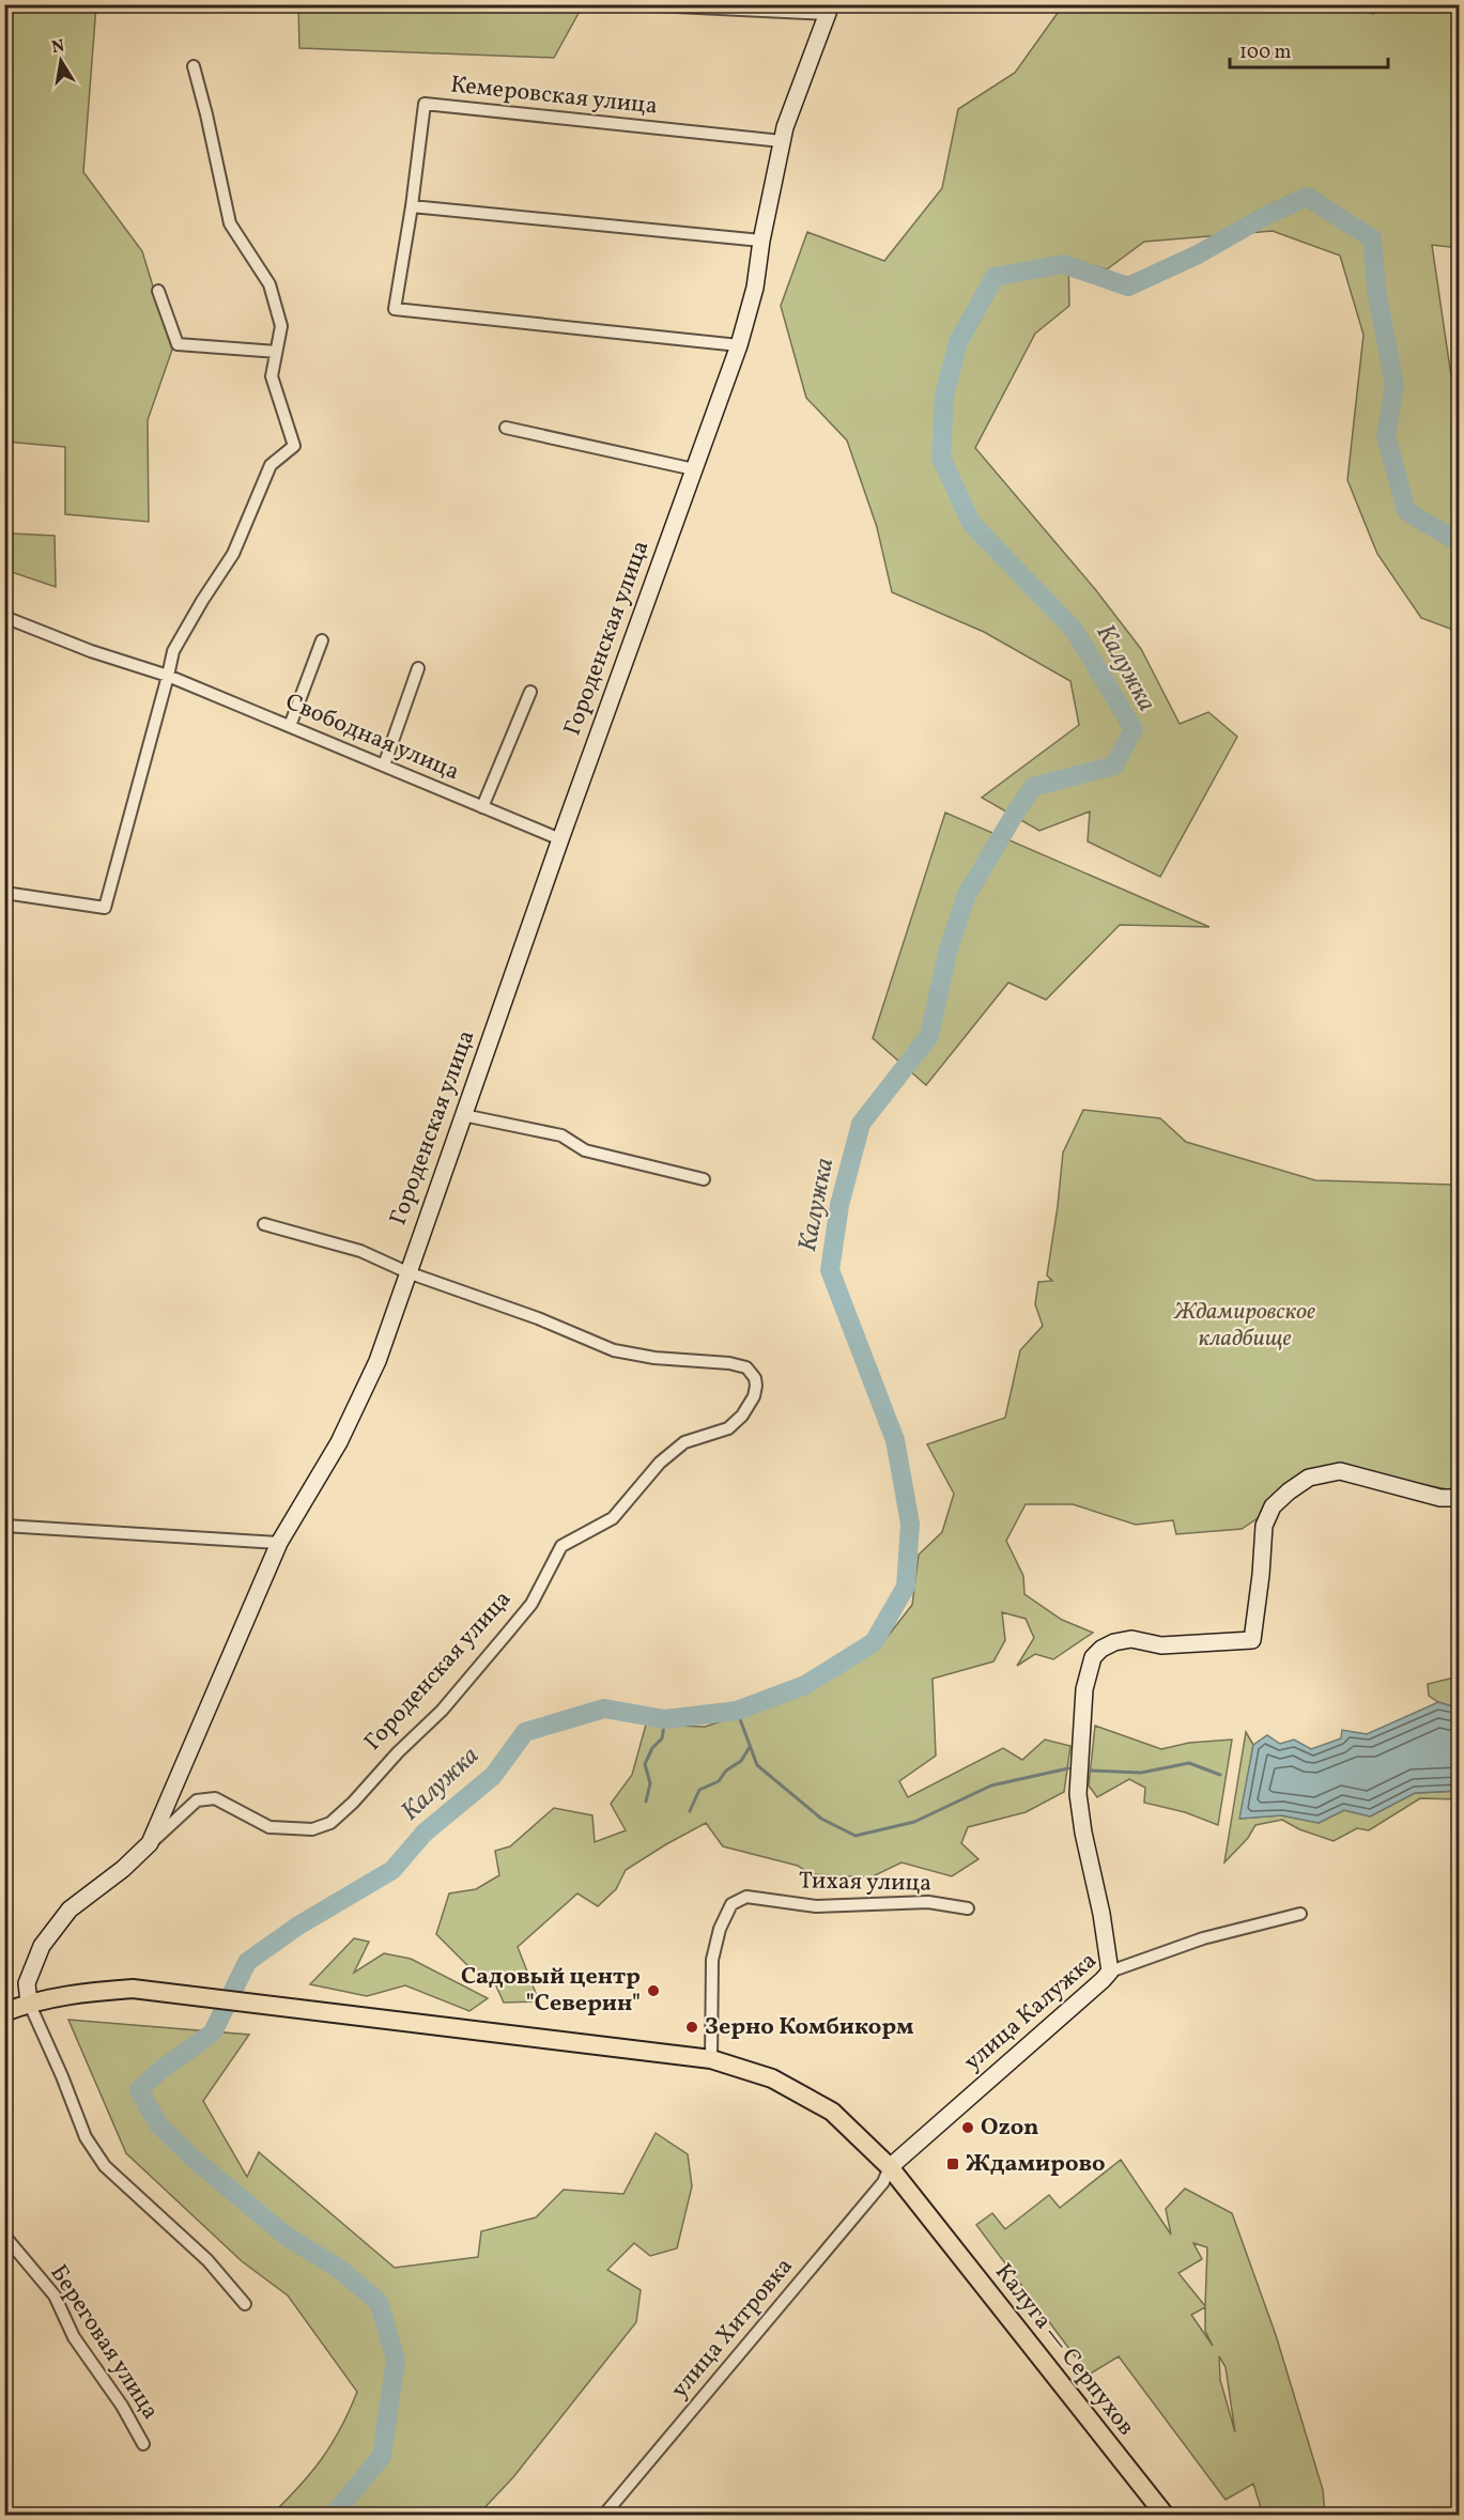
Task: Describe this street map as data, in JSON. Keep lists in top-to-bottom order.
{
  "streets": {
    "main road": ["Калуга — Серпухов"],
    "street": [
      "Кемеровская улица",
      "Городенская улица",
      "Свободная улица",
      "Тихая улица",
      "улица Калужка",
      "улица Хитровка",
      "Береговая улица"
    ]
  },
  "crossings": [
    ["Кемеровская улица", "Городенская улица"],
    ["Городенская улица", "Свободная улица"],
    ["Городенская улица", "Калуга — Серпухов"],
    ["Тихая улица", "Калуга — Серпухов"],
    ["улица Калужка", "улица Хитровка"],
    ["улица Калужка", "Калуга — Серпухов"],
    ["улица Хитровка", "Калуга — Серпухов"]
  ],
  "water": ["Калужка"],
  "parks": ["Ждамировское кладбище"],
  "places": {
    "other": ["Садовый центр \"Северин\"", "Зерно Комбикорм", "Ozon"],
    "transit": ["Ждамирово"]
  },
  "scale_bar": "100 m",
  "north": "top"
}
